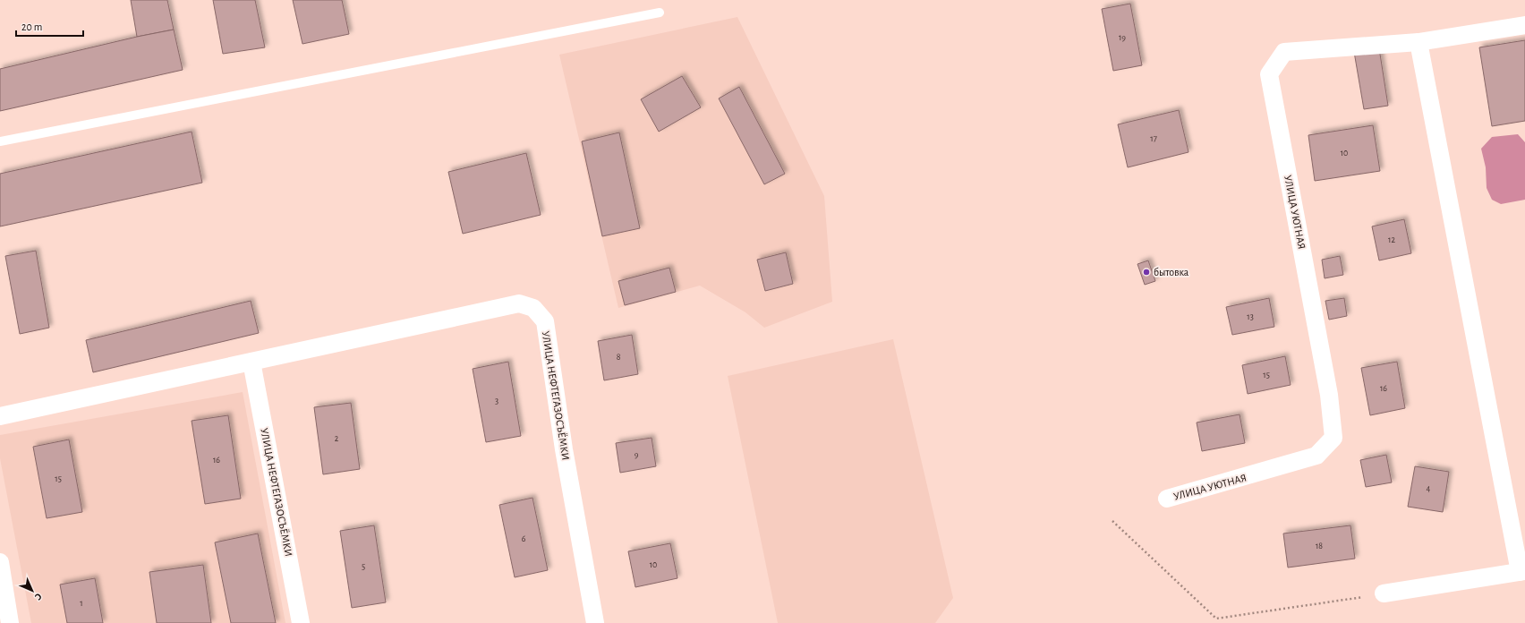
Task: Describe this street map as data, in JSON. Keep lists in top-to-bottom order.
{
  "streets": {
    "street": ["УЛИЦА УЮТНАЯ", "УЛИЦА НЕФТЕГАЗОСЪЁМКИ"]
  },
  "places": ["бытовка"],
  "house_numbers": [
    "19",
    "17",
    "10",
    "12",
    "13",
    "8",
    "15",
    "16",
    "3",
    "2",
    "9",
    "16",
    "15",
    "4",
    "6",
    "18",
    "10",
    "5",
    "1"
  ],
  "scale_bar": "20 m",
  "north": "bottom right"
}
